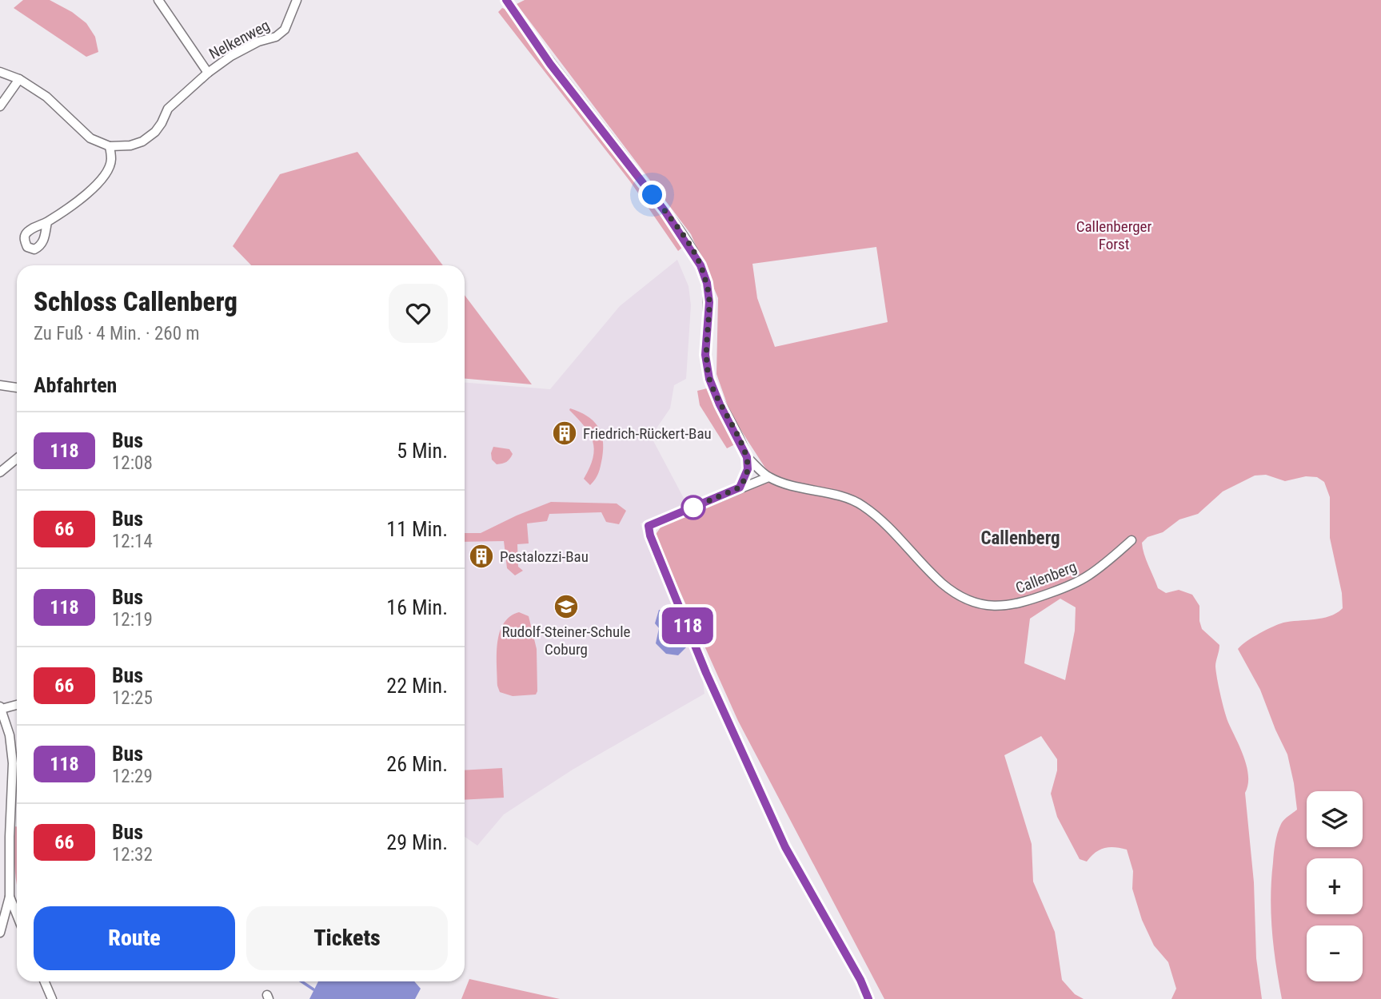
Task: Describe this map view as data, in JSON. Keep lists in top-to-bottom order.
{
  "streets": {
    "street": ["Nelkenweg", "Callenberg"]
  },
  "districts": ["Callenberg"],
  "parks": ["Callenberger Forst"],
  "places": {
    "building": ["Friedrich-Rückert-Bau", "Pestalozzi-Bau"],
    "school or university": ["Rudolf-Steiner-Schule Coburg"]
  },
  "lines": ["bus line 118"],
  "page": {
    "on_map": "118",
    "heading": [
      ["Schloss Callenberg", "Zu Fuß · 4 Min. · 260 m"],
      "Abfahrten"
    ],
    "list": [
      {
        "mark": "118",
        "name": "Bus",
        "note": "12:08",
        "value": "5 Min."
      },
      {
        "mark": "66",
        "name": "Bus",
        "note": "12:14",
        "value": "11 Min."
      },
      {
        "mark": "118",
        "name": "Bus",
        "note": "12:19",
        "value": "16 Min."
      },
      {
        "mark": "66",
        "name": "Bus",
        "note": "12:25",
        "value": "22 Min."
      },
      {
        "mark": "118",
        "name": "Bus",
        "note": "12:29",
        "value": "26 Min."
      },
      {
        "mark": "66",
        "name": "Bus",
        "note": "12:32",
        "value": "29 Min."
      }
    ],
    "map_buttons": ["+", "−"],
    "buttons": ["Route", "Tickets"]
  }
}
